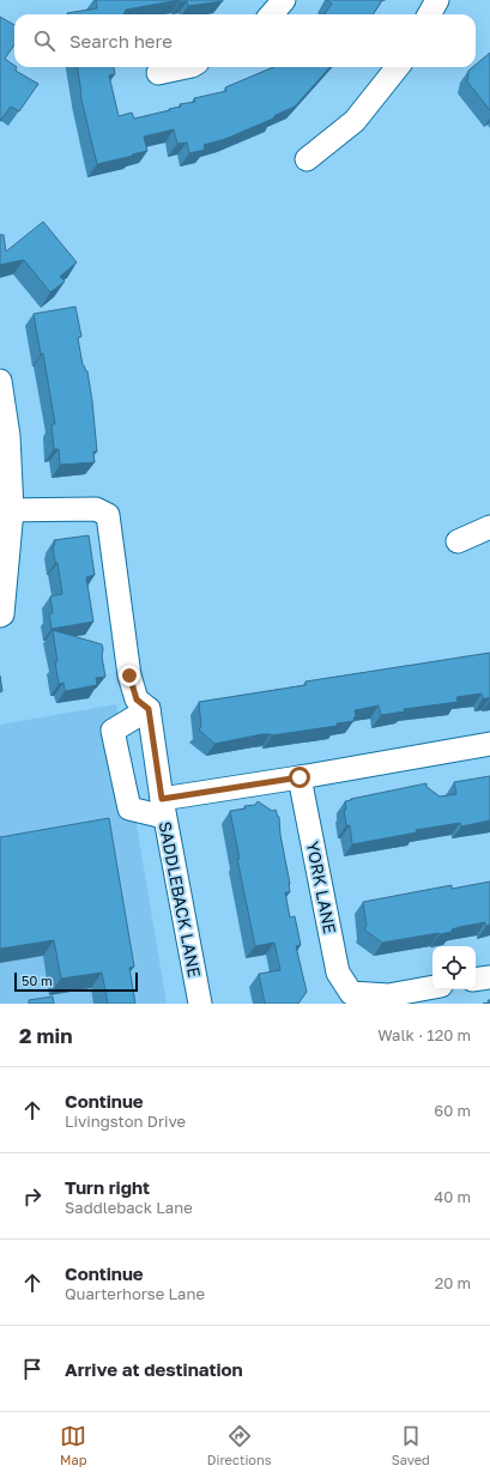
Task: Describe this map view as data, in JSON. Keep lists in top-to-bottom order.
{
  "streets": {
    "street": ["YORK LANE", "SADDLEBACK LANE"]
  },
  "scale_bar": "50 m",
  "page": {
    "search": "Search here",
    "scale": "50 m",
    "heading": ["2 min", "Walk · 120 m"],
    "list": [
      ["Continue", "Livingston Drive", "60 m"],
      ["Turn right", "Saddleback Lane", "40 m"],
      ["Continue", "Quarterhorse Lane", "20 m"],
      "Arrive at destination"
    ],
    "nav": ["Map", "Directions", "Saved"]
  }
}
